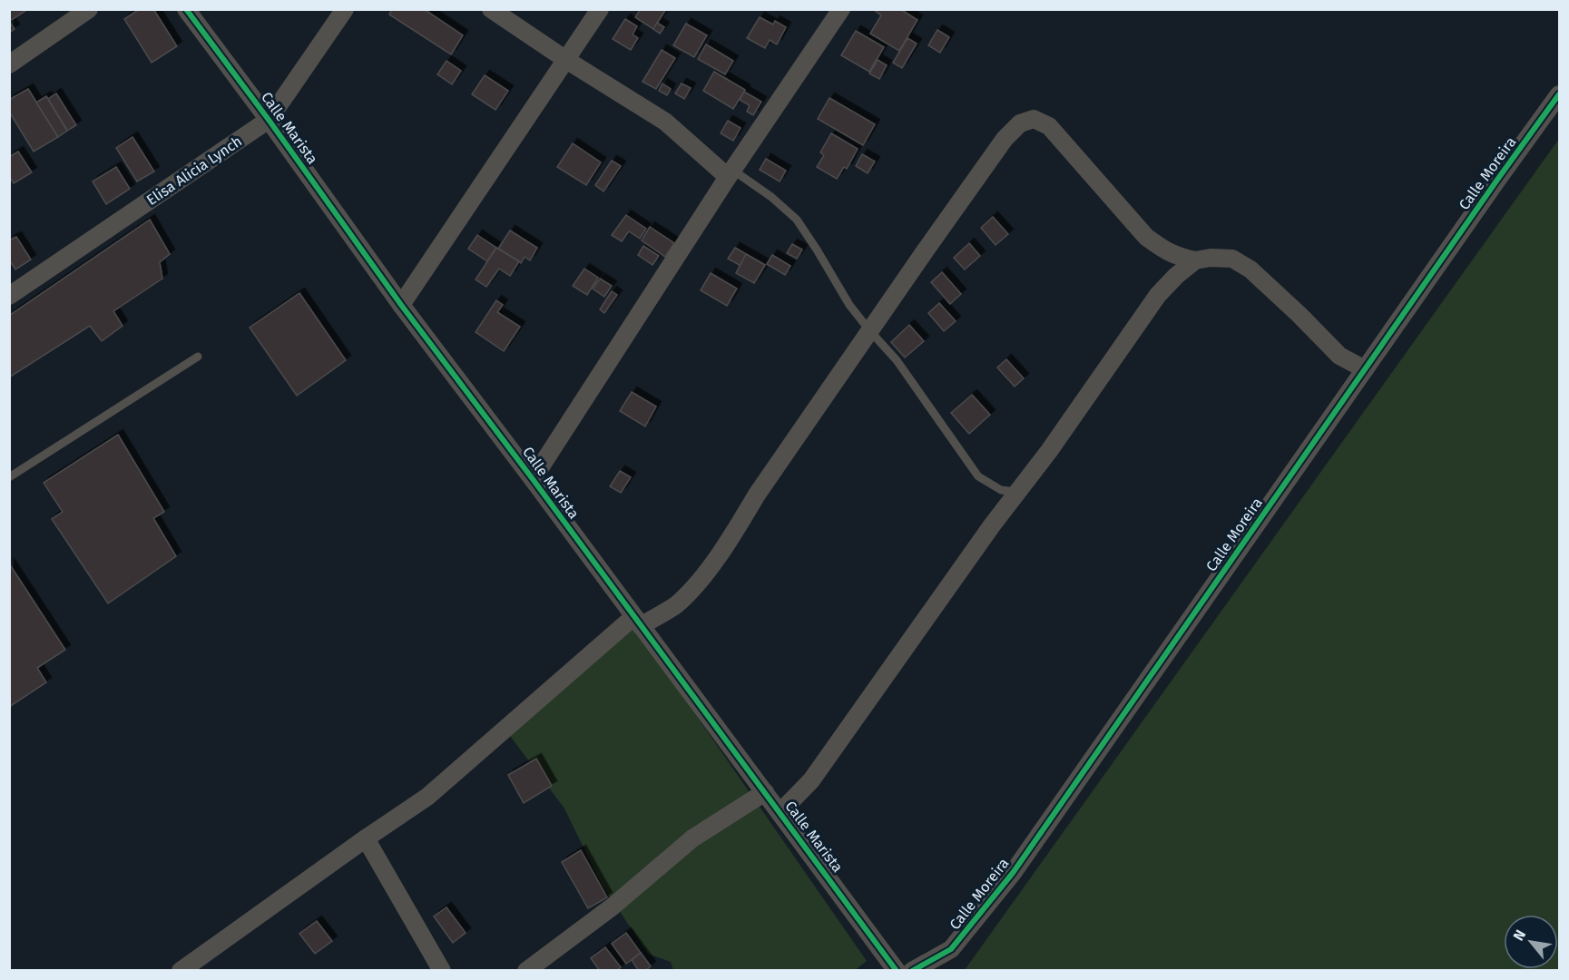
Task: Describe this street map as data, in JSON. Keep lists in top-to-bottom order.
{
  "streets": {
    "street": ["Calle Marista", "Elisa Alicia Lynch", "Calle Moreira"]
  },
  "crossings": [
    ["Calle Marista", "Elisa Alicia Lynch"]
  ],
  "north": "top left"
}
